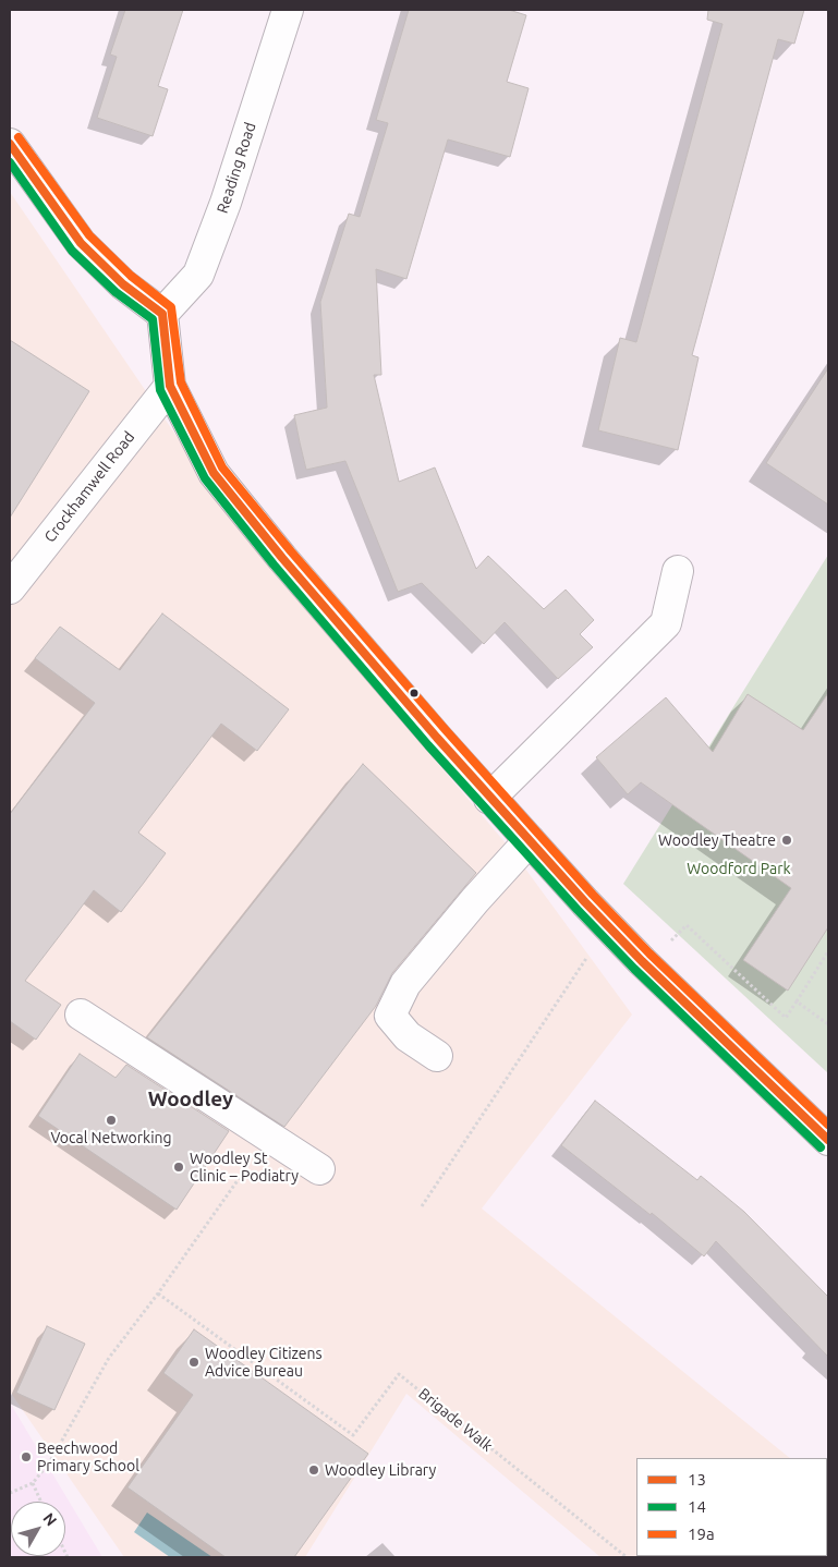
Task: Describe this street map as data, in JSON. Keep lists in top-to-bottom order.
{
  "streets": {
    "street": ["Reading Road", "Crockhamwell Road"],
    "path": ["Brigade Walk"]
  },
  "districts": ["Woodley"],
  "parks": ["Woodford Park"],
  "places": [
    "Woodley Theatre",
    "Vocal Networking",
    "Woodley St Clinic – Podiatry",
    "Woodley Citizens Advice Bureau",
    "Beechwood Primary School",
    "Woodley Library"
  ],
  "lines": ["transit line 19a", "transit line 13", "transit line 14"],
  "legend": ["13", "14", "19a"],
  "north": "top right"
}
